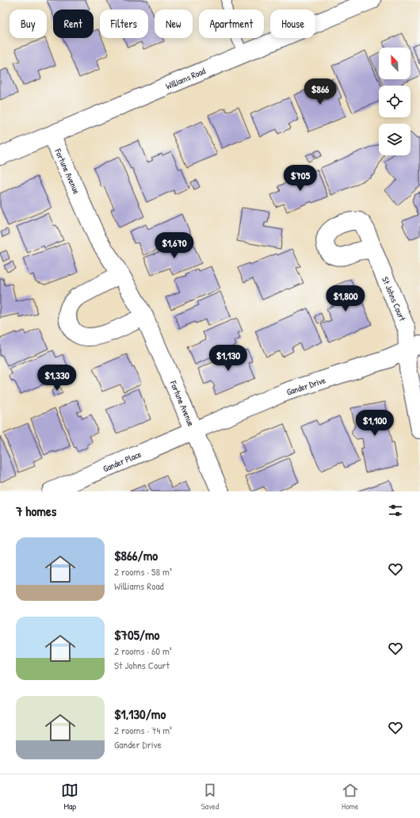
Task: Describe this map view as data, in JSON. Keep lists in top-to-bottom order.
{
  "streets": {
    "street": [
      "Williams Road",
      "Fortune Avenue",
      "St Johns Court",
      "Gander Drive",
      "Gander Place"
    ]
  },
  "crossings": [
    ["Williams Road", "Fortune Avenue"],
    ["Fortune Avenue", "Gander Drive"],
    ["Fortune Avenue", "Gander Place"],
    ["St Johns Court", "Gander Drive"],
    ["Gander Drive", "Gander Place"]
  ],
  "north": "top left",
  "page": {
    "chip": [
      "Buy",
      "Rent",
      "Filters",
      "New",
      "Apartment",
      "House"
    ],
    "price": [
      "$866",
      "$705",
      "$1,670",
      "$1,800",
      "$1,130",
      "$1,330",
      "$1,100"
    ],
    "heading": "7 homes",
    "list": [
      {
        "name": "$866/mo",
        "note": "2 rooms · 58 m² · Williams Road"
      },
      {
        "name": "$705/mo",
        "note": "2 rooms · 60 m² · St Johns Court"
      },
      {
        "name": "$1,130/mo",
        "note": "2 rooms · 74 m² · Gander Drive"
      }
    ],
    "tabs": ["Map", "Saved", "Home"]
  }
}
